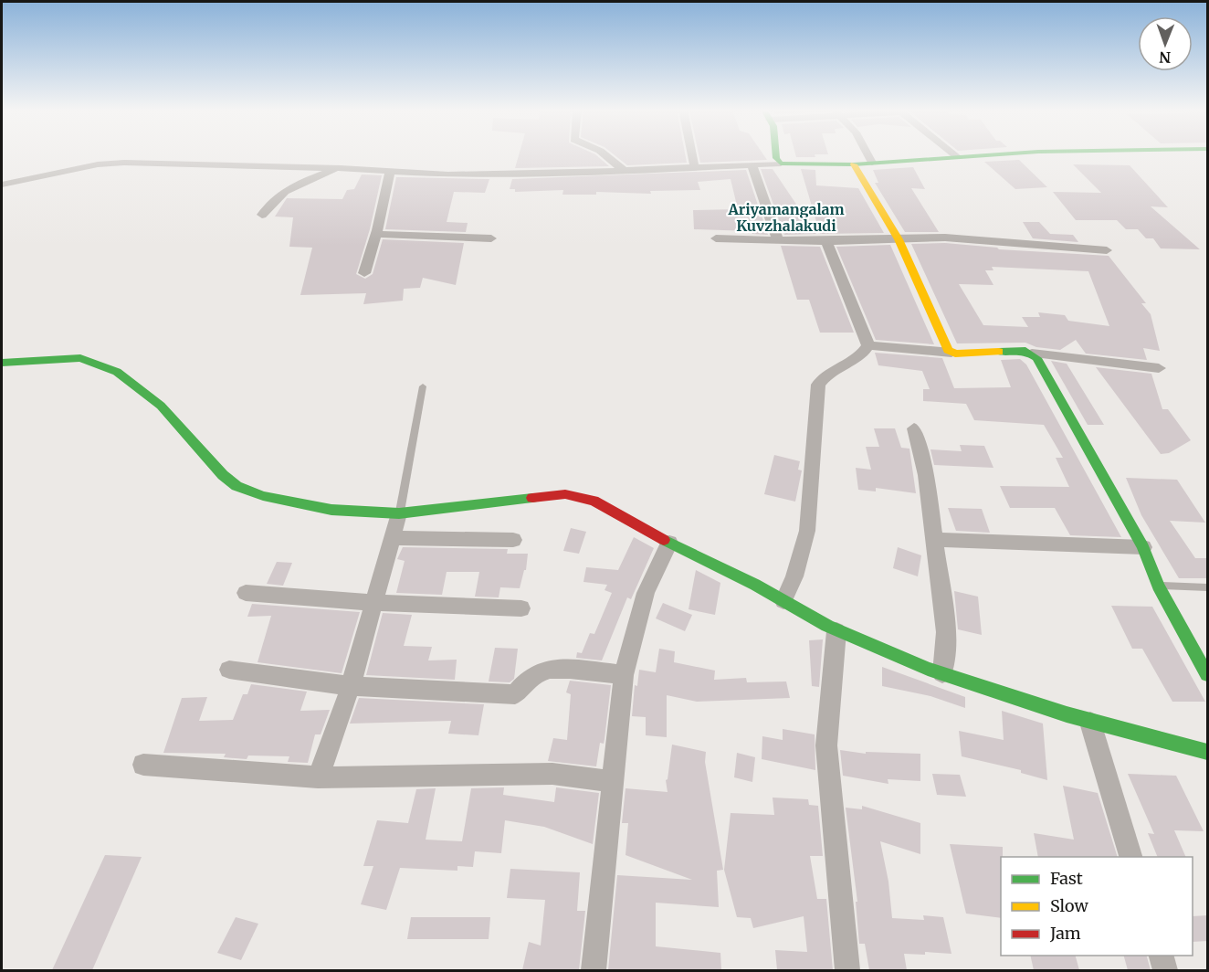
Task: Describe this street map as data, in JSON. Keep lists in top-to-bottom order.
{
  "districts": ["Ariyamangalam Kuvzhalakudi"],
  "legend": ["Fast", "Slow", "Jam"],
  "north": "bottom"
}
